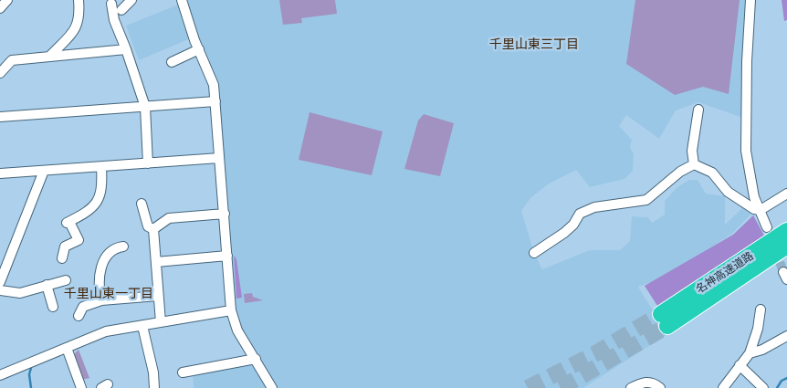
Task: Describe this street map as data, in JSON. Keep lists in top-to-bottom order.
{
  "streets": {
    "highway": ["名神高速道路"]
  },
  "districts": ["千里山東三丁目", "千里山東一丁目"]
}
